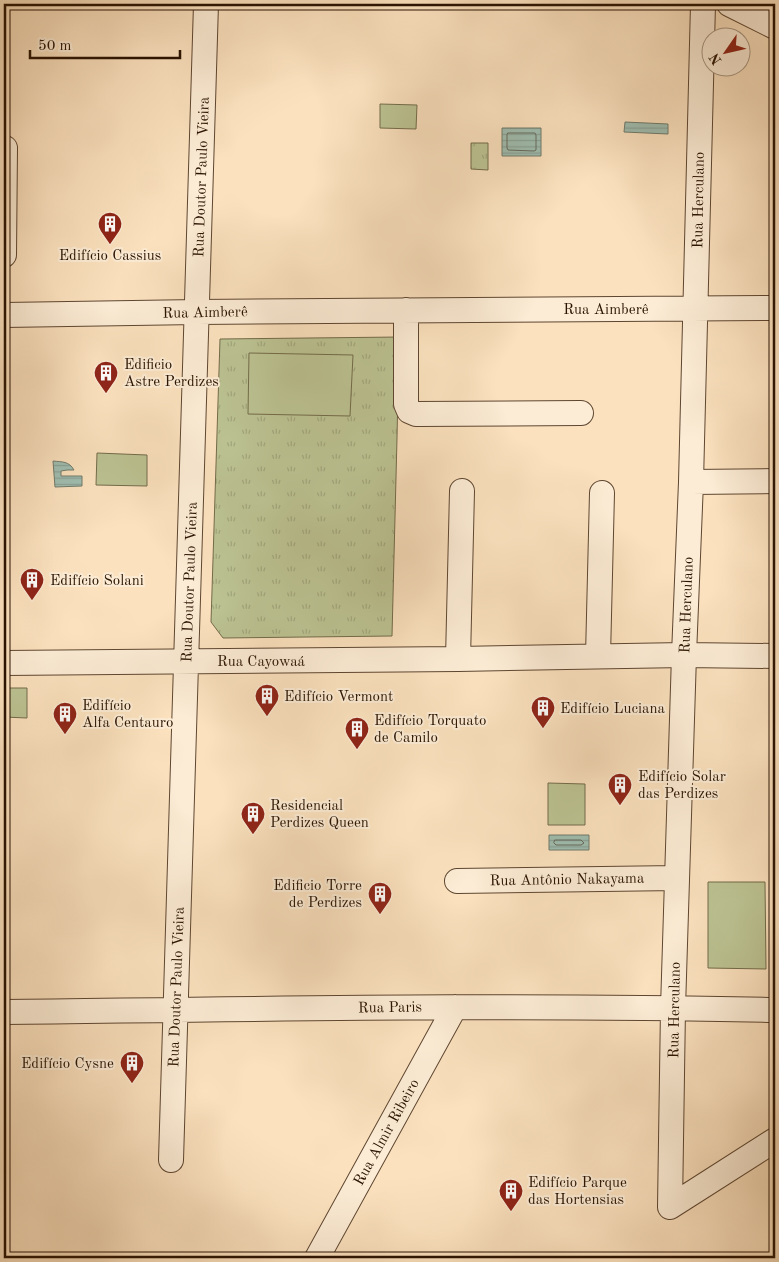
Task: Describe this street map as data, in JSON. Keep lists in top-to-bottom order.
{
  "streets": {
    "street": [
      "Rua Doutor Paulo Vieira",
      "Rua Herculano",
      "Rua Aimberê",
      "Rua Cayowaá",
      "Rua Antônio Nakayama",
      "Rua Paris",
      "Rua Almir Ribeiro"
    ]
  },
  "crossings": [
    ["Rua Doutor Paulo Vieira", "Rua Aimberê"],
    ["Rua Doutor Paulo Vieira", "Rua Cayowaá"],
    ["Rua Doutor Paulo Vieira", "Rua Paris"],
    ["Rua Herculano", "Rua Aimberê"],
    ["Rua Herculano", "Rua Cayowaá"],
    ["Rua Herculano", "Rua Antônio Nakayama"],
    ["Rua Herculano", "Rua Paris"],
    ["Rua Paris", "Rua Almir Ribeiro"]
  ],
  "places": {
    "building": [
      "Edifício Cassius",
      "Edificio Astre Perdizes",
      "Edifício Solani",
      "Edifício Vermont",
      "Edifício Luciana",
      "Edifício Alfa Centauro",
      "Edifício Torquato de Camilo",
      "Edifício Solar das Perdizes",
      "Residencial Perdizes Queen",
      "Edificio Torre de Perdizes",
      "Edifício Cysne",
      "Edifício Parque das Hortensias"
    ]
  },
  "scale_bar": "50 m",
  "north": "bottom left"
}
